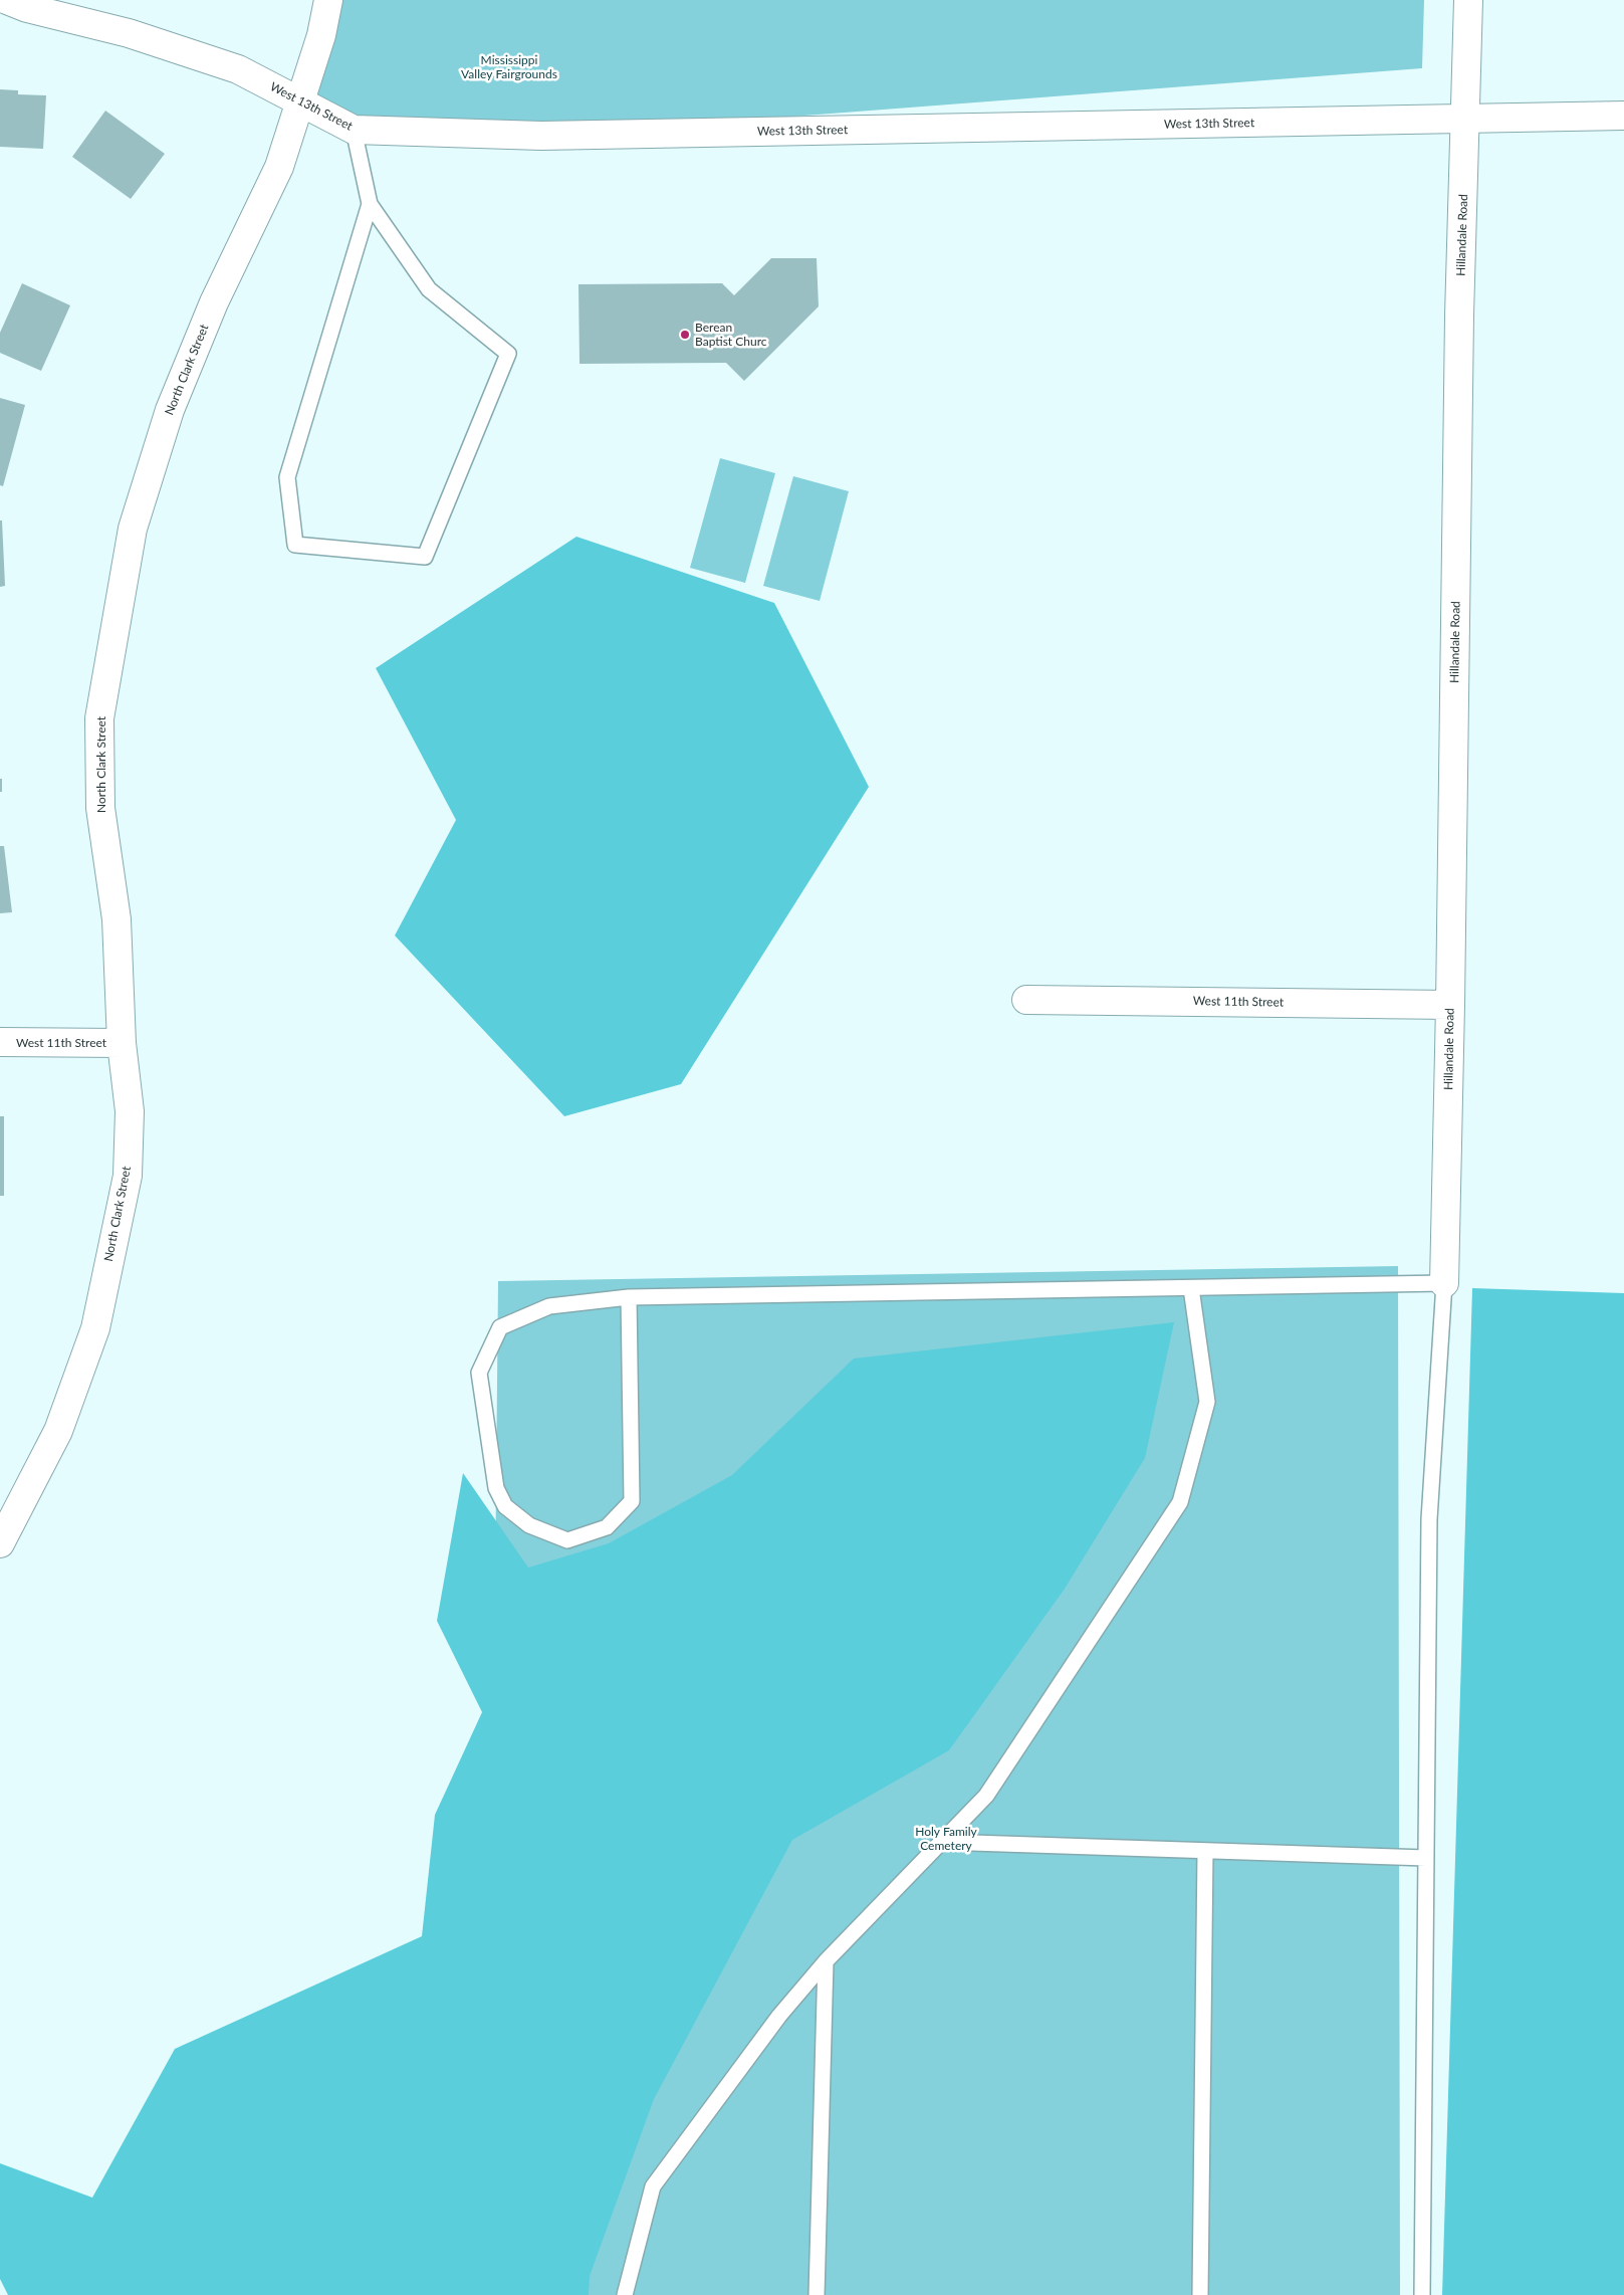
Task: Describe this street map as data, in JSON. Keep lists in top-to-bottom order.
{
  "streets": {
    "street": [
      "West 13th Street",
      "Hillandale Road",
      "North Clark Street",
      "West 11th Street"
    ]
  },
  "crossings": [
    ["West 13th Street", "Hillandale Road"],
    ["West 13th Street", "North Clark Street"],
    ["Hillandale Road", "West 11th Street"],
    ["North Clark Street", "West 11th Street"]
  ],
  "parks": ["Mississippi Valley Fairgrounds", "Holy Family Cemetery"],
  "places": ["Berean Baptist Churc"]
}
